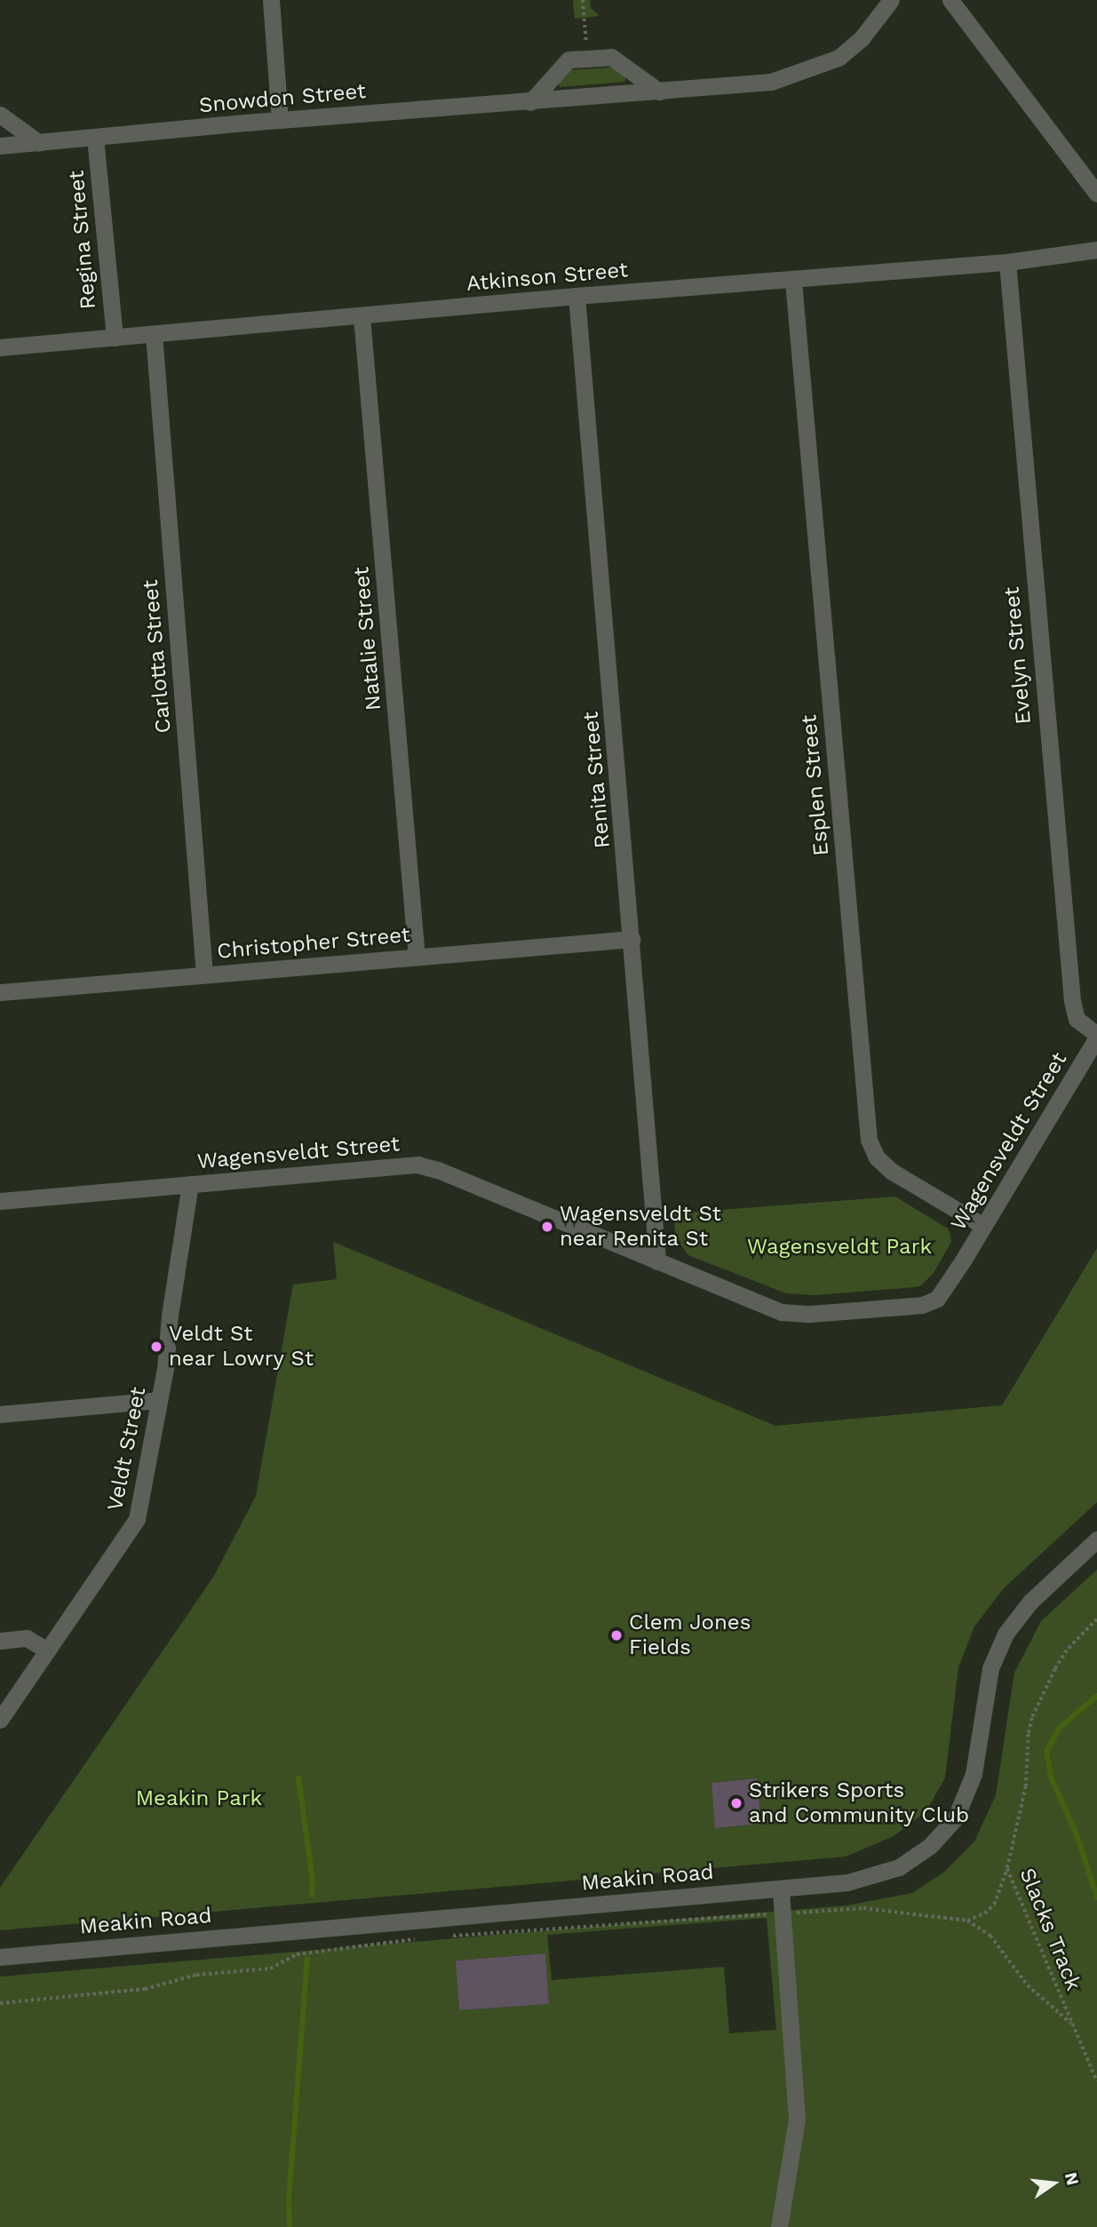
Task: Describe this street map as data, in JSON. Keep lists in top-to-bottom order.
{
  "streets": {
    "street": [
      "Snowdon Street",
      "Regina Street",
      "Atkinson Street",
      "Natalie Street",
      "Evelyn Street",
      "Carlotta Street",
      "Renita Street",
      "Esplen Street",
      "Christopher Street",
      "Wagensveldt Street",
      "Veldt Street",
      "Meakin Road"
    ],
    "path": ["Slacks Track"]
  },
  "crossings": [
    ["Snowdon Street", "Regina Street"],
    ["Regina Street", "Atkinson Street"],
    ["Atkinson Street", "Natalie Street"],
    ["Atkinson Street", "Evelyn Street"],
    ["Atkinson Street", "Carlotta Street"],
    ["Atkinson Street", "Renita Street"],
    ["Atkinson Street", "Esplen Street"],
    ["Natalie Street", "Christopher Street"],
    ["Evelyn Street", "Wagensveldt Street"],
    ["Carlotta Street", "Christopher Street"],
    ["Renita Street", "Christopher Street"],
    ["Renita Street", "Wagensveldt Street"],
    ["Esplen Street", "Wagensveldt Street"],
    ["Wagensveldt Street", "Veldt Street"]
  ],
  "parks": ["Wagensveldt Park", "Meakin Park"],
  "places": [
    "Wagensveldt St near Renita St",
    "Veldt St near Lowry St",
    "Clem Jones Fields",
    "Strikers Sports and Community Club"
  ],
  "north": "right"
}
